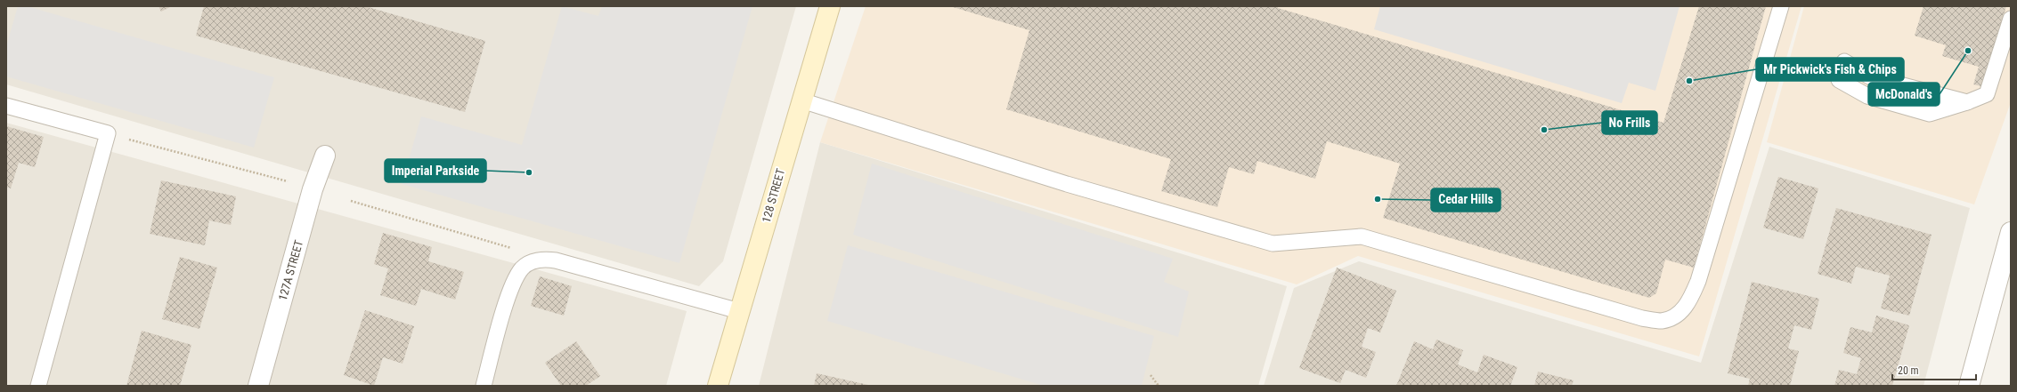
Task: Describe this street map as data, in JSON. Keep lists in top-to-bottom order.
{
  "streets": {
    "main road": ["128 STREET"],
    "street": ["127A STREET"]
  },
  "places": [
    "McDonald's",
    "Mr Pickwick's Fish & Chips",
    "No Frills",
    "Imperial Parkside",
    "Cedar Hills"
  ],
  "scale_bar": "20 m"
}
